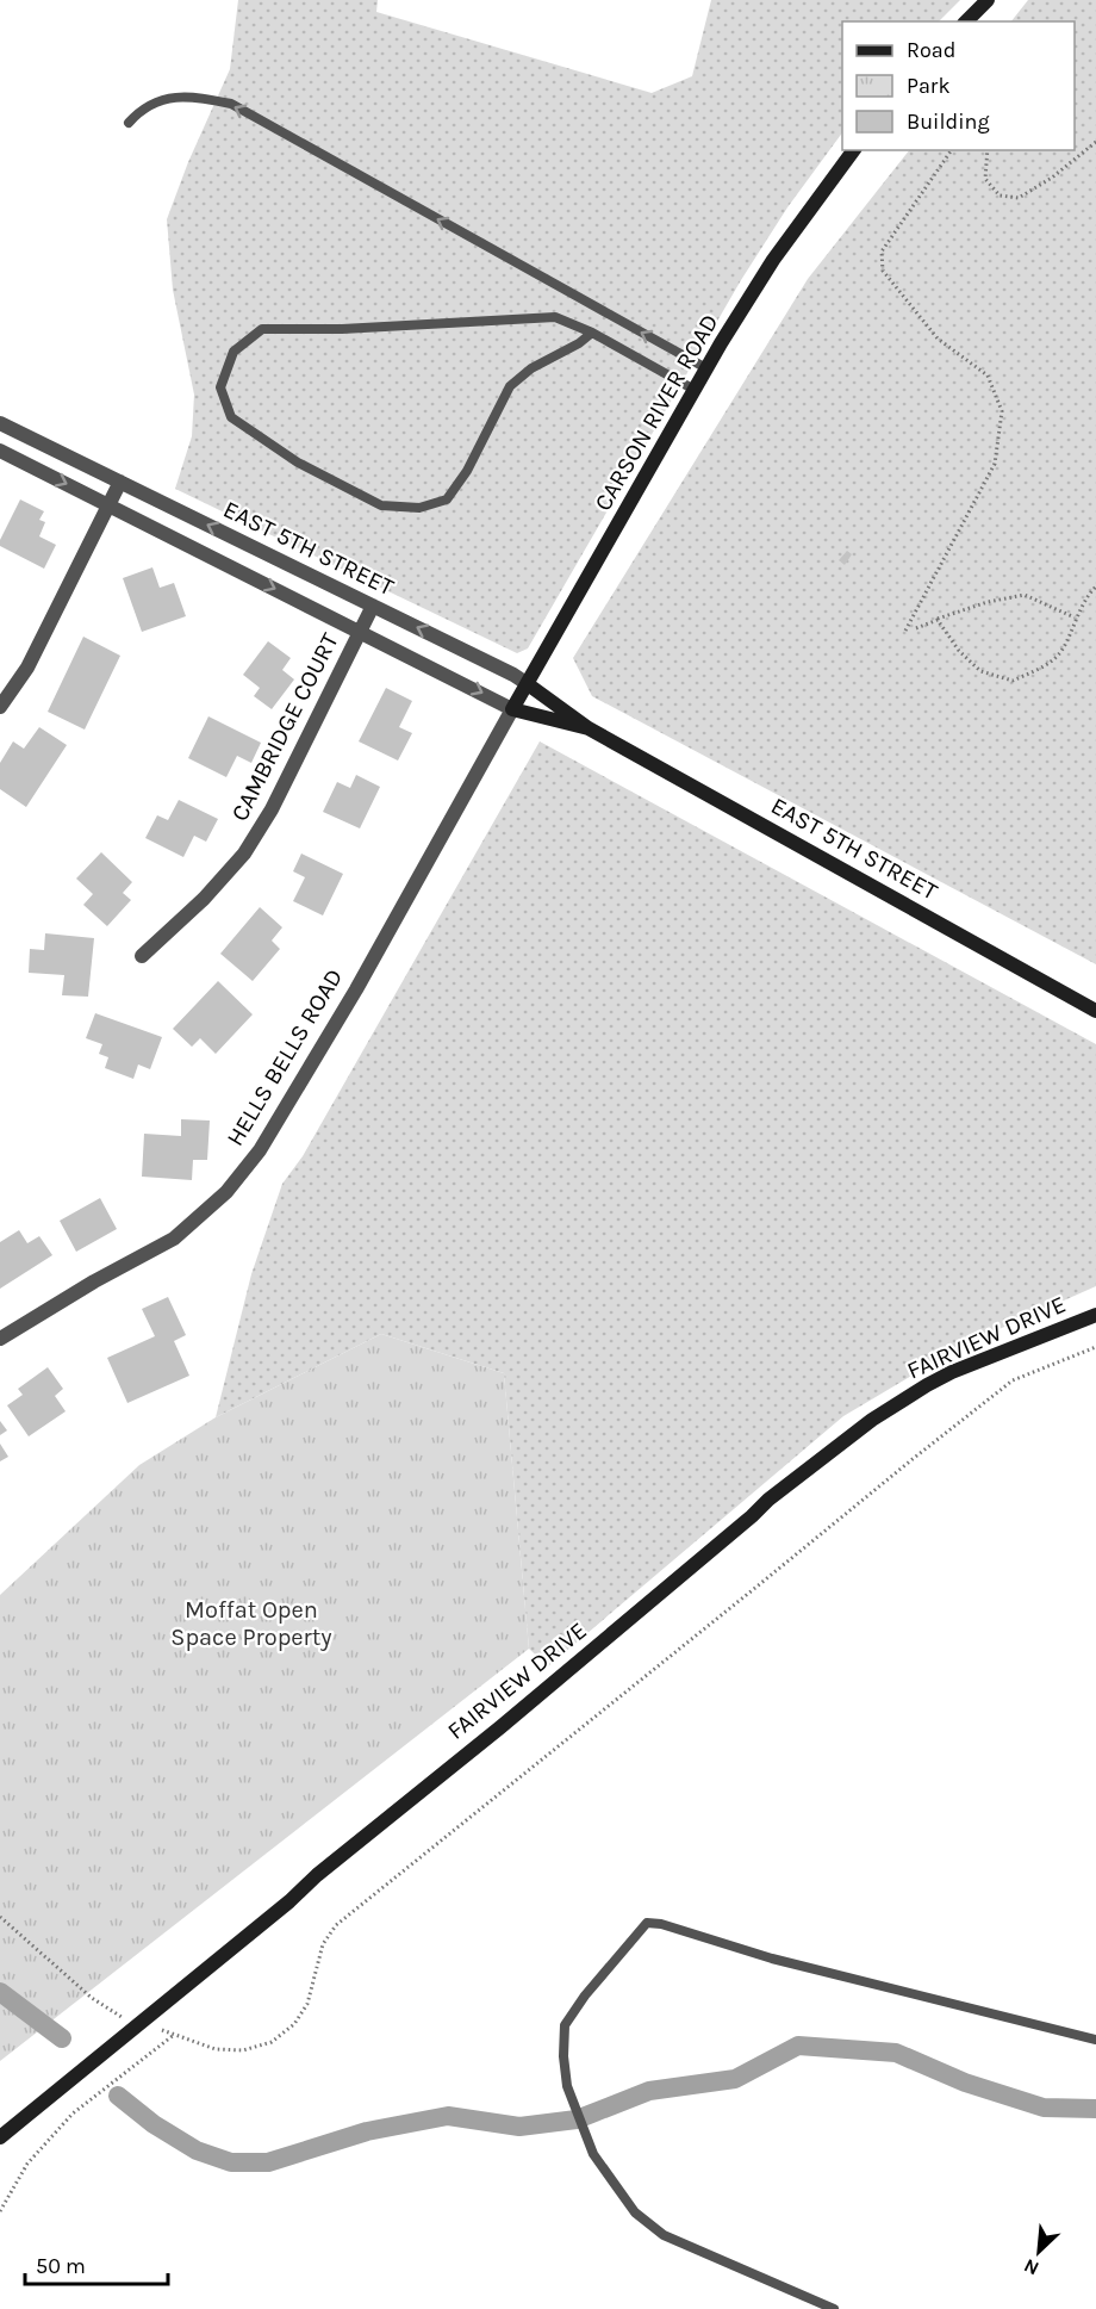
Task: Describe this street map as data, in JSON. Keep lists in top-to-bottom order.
{
  "streets": {
    "street": [
      "CARSON RIVER ROAD",
      "EAST 5TH STREET",
      "CAMBRIDGE COURT",
      "HELLS BELLS ROAD",
      "FAIRVIEW DRIVE"
    ]
  },
  "crossings": [
    ["CARSON RIVER ROAD", "EAST 5TH STREET"],
    ["CARSON RIVER ROAD", "HELLS BELLS ROAD"],
    ["EAST 5TH STREET", "CAMBRIDGE COURT"],
    ["EAST 5TH STREET", "HELLS BELLS ROAD"]
  ],
  "parks": ["Moffat Open Space Property"],
  "legend": ["Road", "Park", "Building"],
  "scale_bar": "50 m",
  "north": "bottom left"
}
